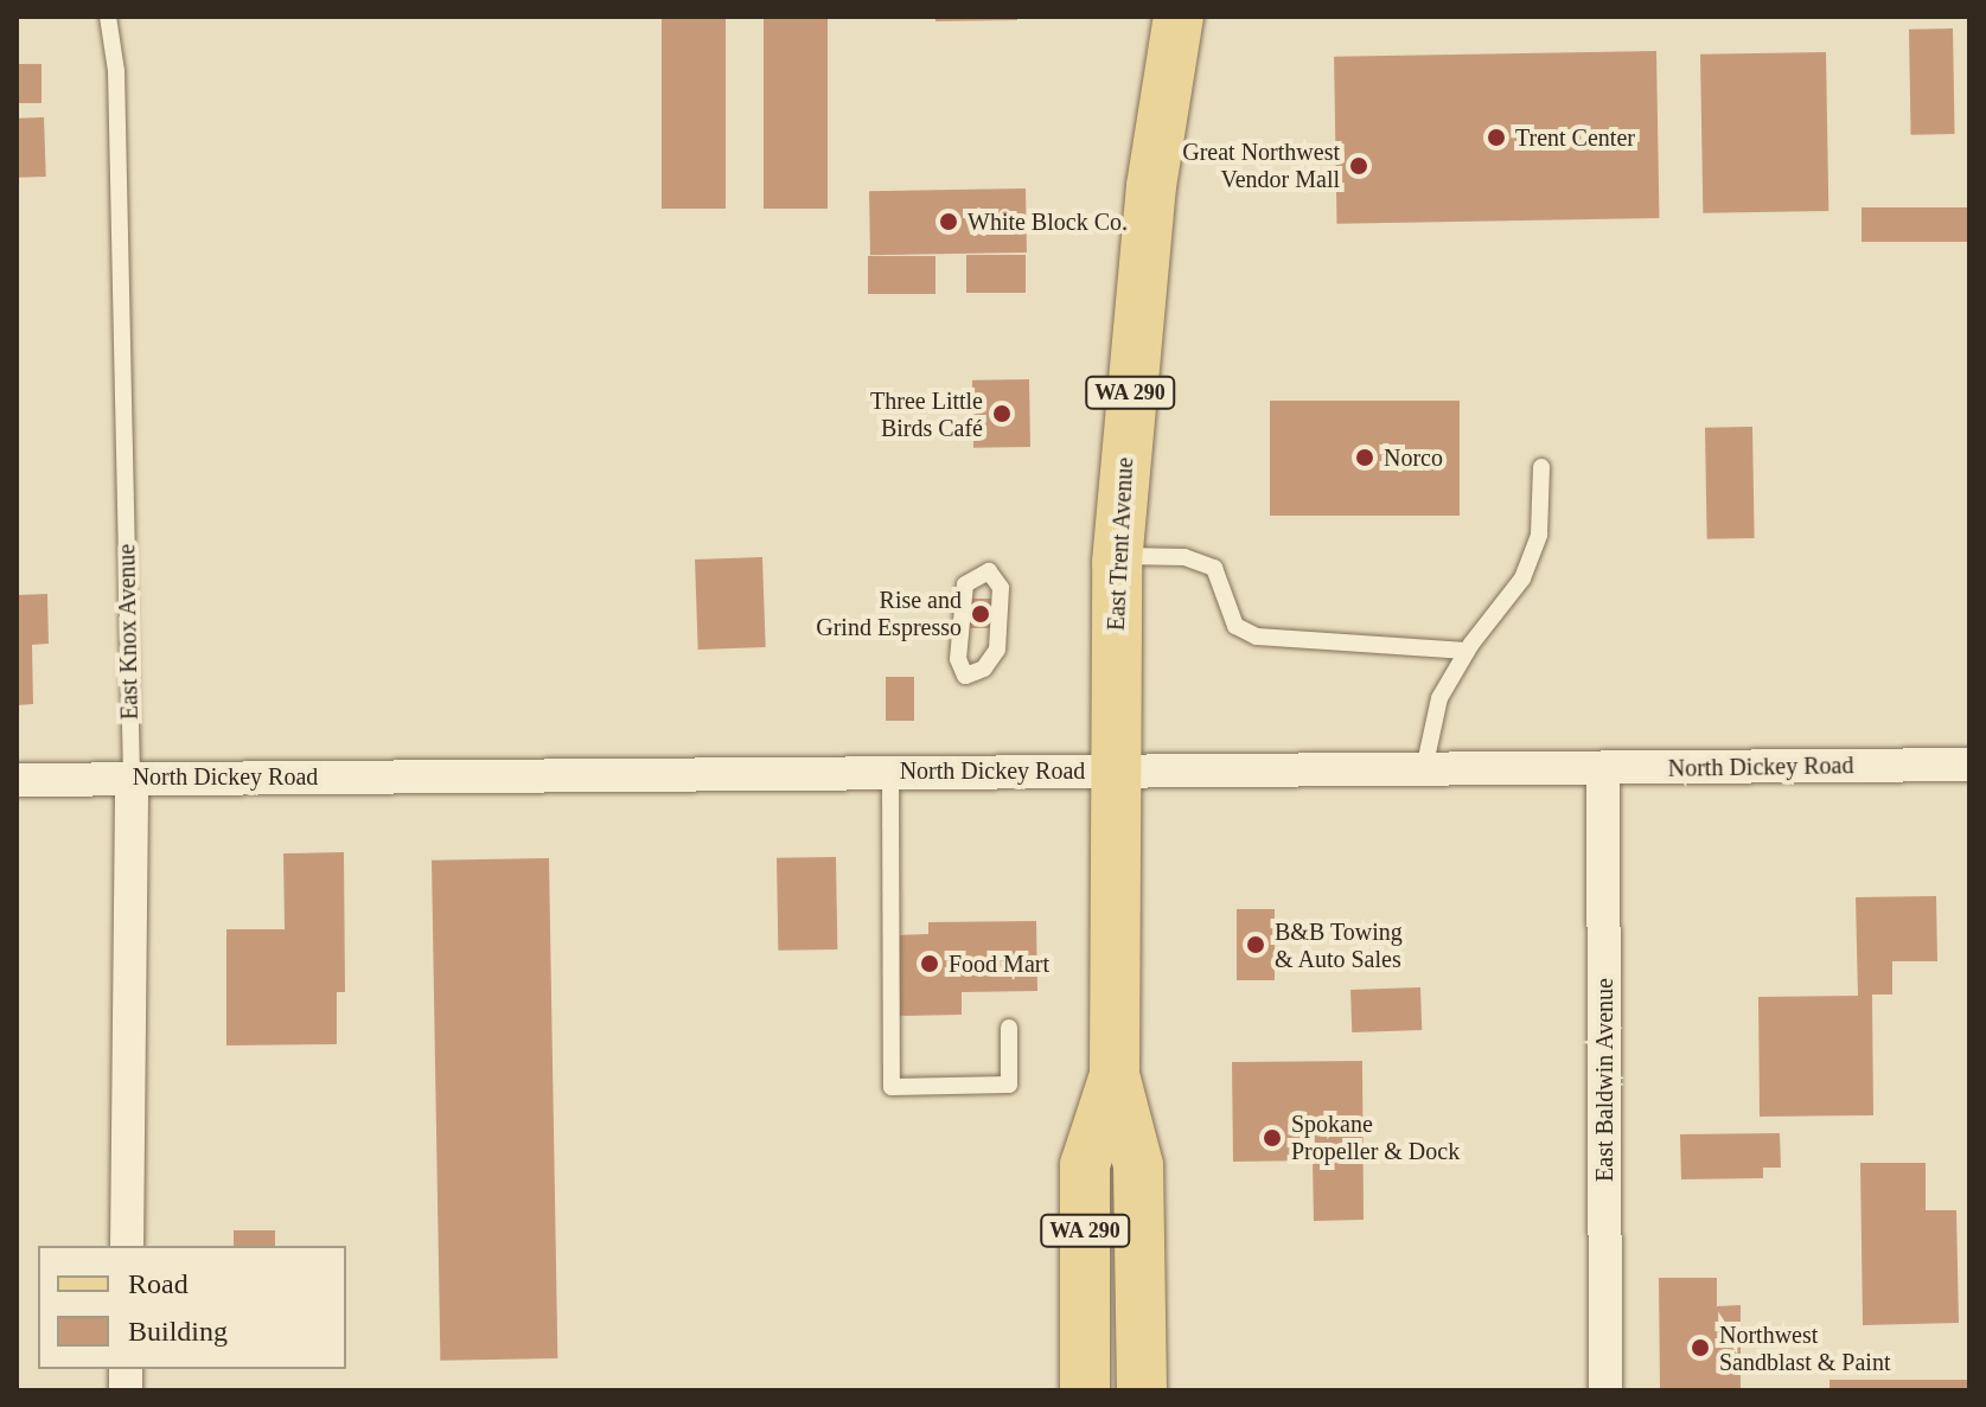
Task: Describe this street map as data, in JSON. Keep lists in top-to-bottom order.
{
  "streets": {
    "main road": ["WA 290", "East Trent Avenue"],
    "street": ["East Knox Avenue", "North Dickey Road", "East Baldwin Avenue"]
  },
  "crossings": [
    ["East Trent Avenue", "North Dickey Road"],
    ["East Knox Avenue", "North Dickey Road"],
    ["North Dickey Road", "East Baldwin Avenue"]
  ],
  "places": [
    "Trent Center",
    "Great Northwest Vendor Mall",
    "White Block Co.",
    "Three Little Birds Café",
    "Norco",
    "Rise and Grind Espresso",
    "B&B Towing & Auto Sales",
    "Food Mart",
    "Spokane Propeller & Dock",
    "Northwest Sandblast & Paint"
  ],
  "legend": ["Road", "Building"]
}
